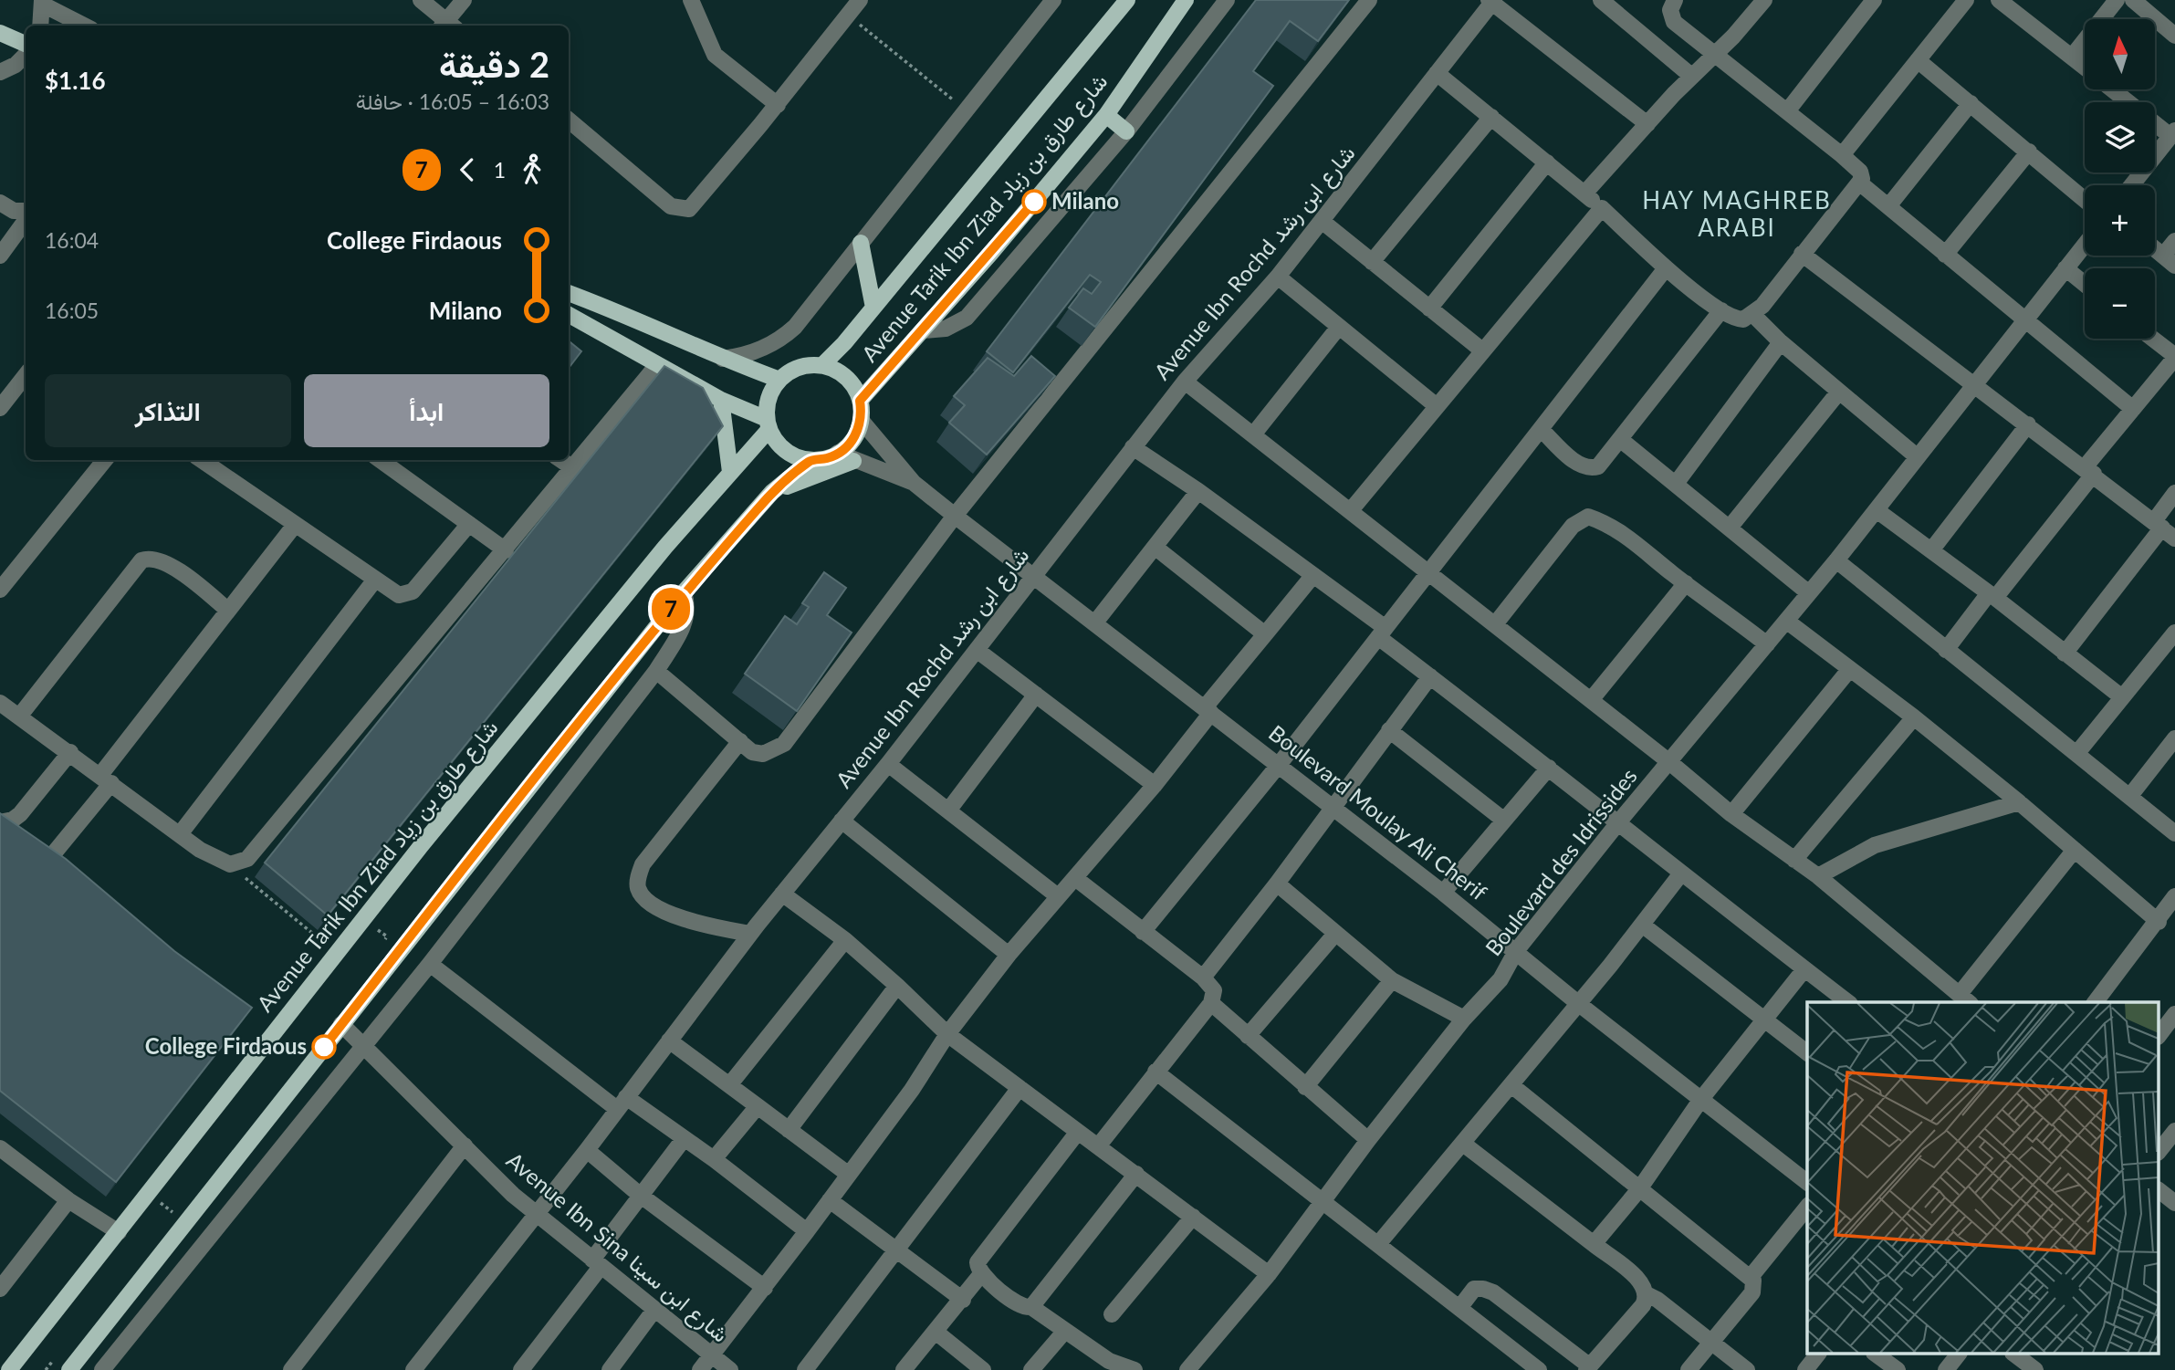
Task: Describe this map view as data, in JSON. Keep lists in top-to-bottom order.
{
  "streets": {
    "main road": ["Avenue Tarik Ibn Ziad شارع طارق بن زياد"],
    "street": [
      "Avenue Ibn Rochd شارع ابن رشد",
      "Boulevard Moulay Ali Cherif",
      "Boulevard des Idrissides",
      "Avenue Ibn Sina شارع ابن سينا"
    ]
  },
  "crossings": [
    ["Avenue Tarik Ibn Ziad شارع طارق بن زياد", "Boulevard Moulay Ali Cherif"],
    ["Avenue Ibn Rochd شارع ابن رشد", "Boulevard Moulay Ali Cherif"],
    ["Avenue Ibn Rochd شارع ابن رشد", "Avenue Ibn Sina شارع ابن سينا"],
    ["Boulevard Moulay Ali Cherif", "Boulevard des Idrissides"]
  ],
  "districts": ["HAY MAGHREB ARABI"],
  "places": ["Milano", "College Firdaous"],
  "lines": ["bus line 7"],
  "north": "top",
  "page": {
    "on_map": "7",
    "map_buttons": ["+", "−"],
    "heading": ["2 دقيقة", "16:03 – 16:05 · حافلة", "$1.16"],
    "legs": ["1", "7"],
    "list": [
      {
        "name": "College Firdaous",
        "value": "16:04"
      },
      {
        "name": "Milano",
        "value": "16:05"
      }
    ],
    "buttons": ["ابدأ", "التذاكر"]
  }
}
